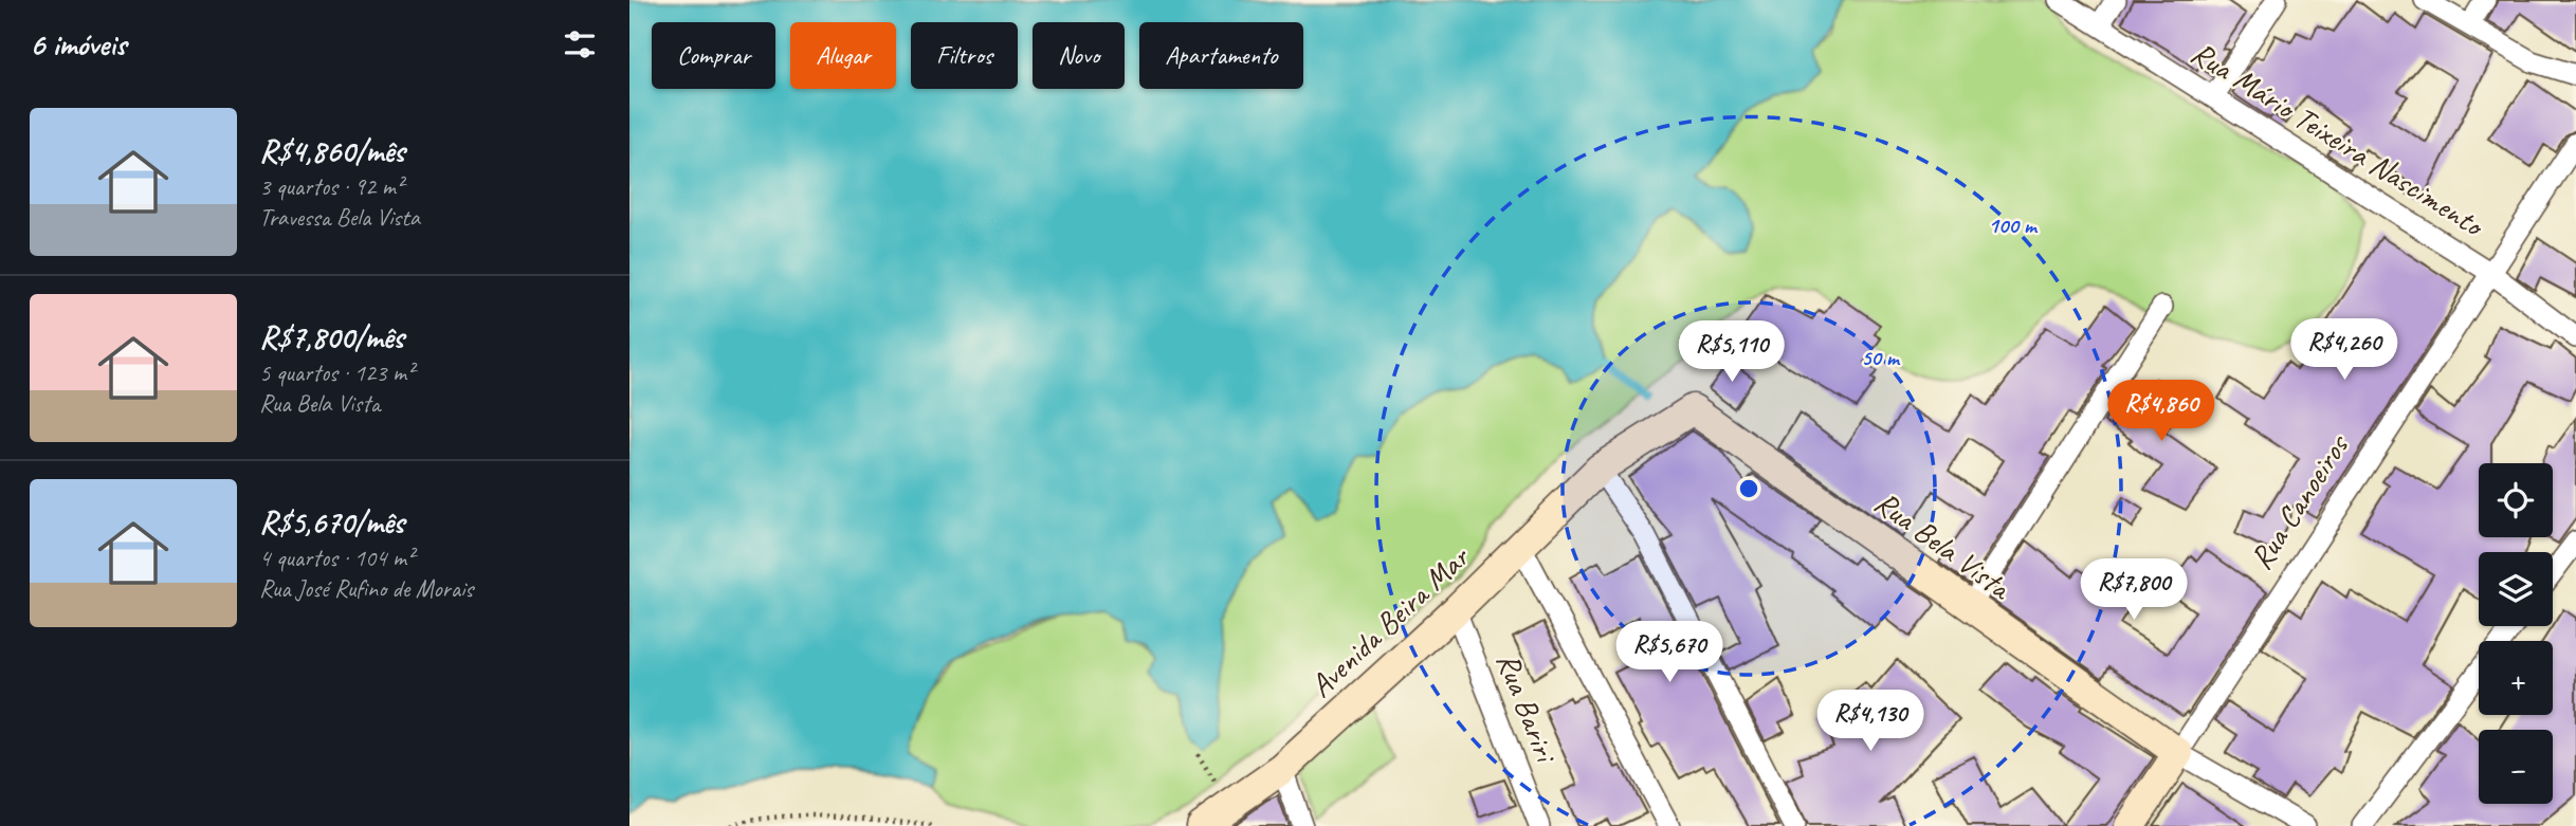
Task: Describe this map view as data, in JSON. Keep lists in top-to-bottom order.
{
  "streets": {
    "street": [
      "Rua Mário Teixeira Nascimento",
      "Rua Canoeiros",
      "Rua Bela Vista",
      "Avenida Beira Mar",
      "Rua Bariri"
    ]
  },
  "crossings": [
    ["Rua Mário Teixeira Nascimento", "Rua Canoeiros"],
    ["Rua Canoeiros", "Rua Bela Vista"],
    ["Rua Bela Vista", "Avenida Beira Mar"],
    ["Avenida Beira Mar", "Rua Bariri"]
  ],
  "page": {
    "heading": "6 imóveis",
    "chip": [
      "Comprar",
      "Alugar",
      "Filtros",
      "Novo",
      "Apartamento"
    ],
    "list": [
      {
        "name": "R$4,860/mês",
        "note": "3 quartos · 92 m² · Travessa Bela Vista"
      },
      {
        "name": "R$7,800/mês",
        "note": "5 quartos · 123 m² · Rua Bela Vista"
      },
      {
        "name": "R$5,670/mês",
        "note": "4 quartos · 104 m² · Rua José Rufino de Morais"
      }
    ],
    "price": [
      "R$4,260",
      "R$5,110",
      "R$4,860",
      "R$7,800",
      "R$5,670",
      "R$4,130"
    ],
    "map_buttons": ["+", "−"]
  },
  "rings": ["100 m", "50 m"]
}
